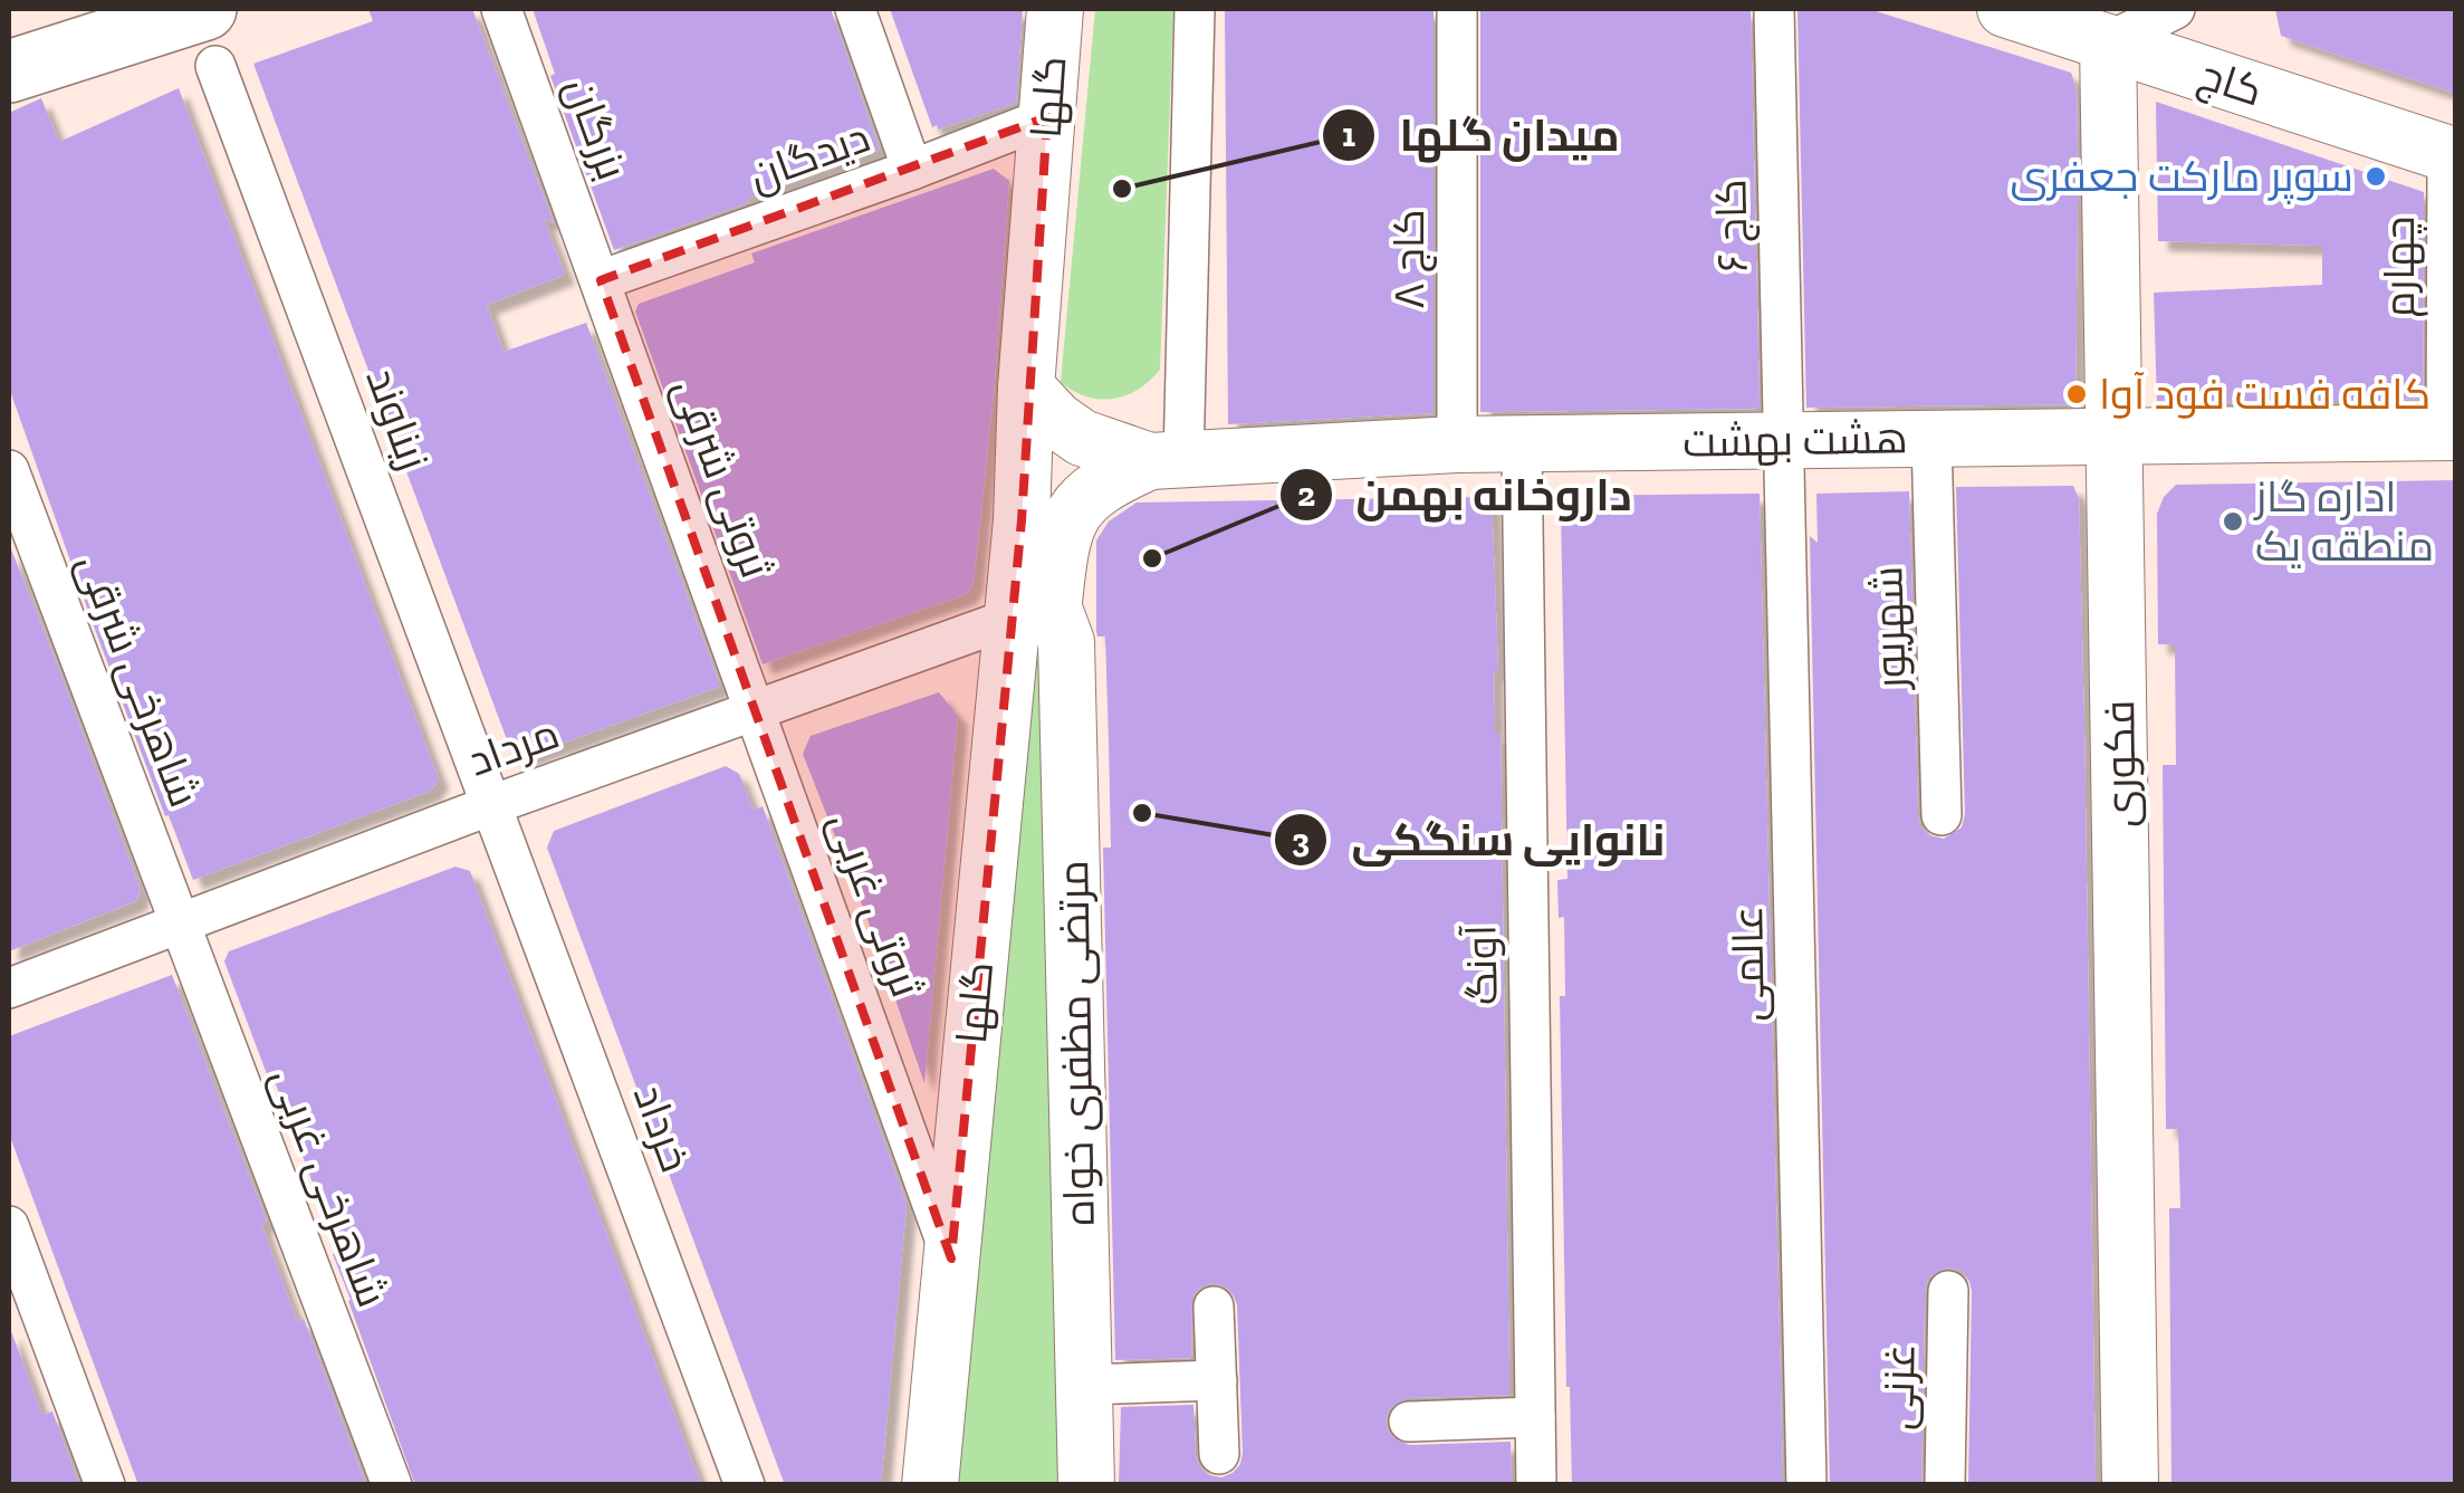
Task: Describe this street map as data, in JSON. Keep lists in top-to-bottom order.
{
  "streets": {
    "main road": [
      "کاج",
      "گلها",
      "هشت بهشت",
      "فکوری",
      "مرتضی مظفری خواه"
    ],
    "street": [
      "بزرگان",
      "دیدگان",
      "کاج ۶",
      "کاج ۸",
      "چهارم",
      "زیناوند",
      "ثروتی شرقی",
      "شهریور",
      "شاهرخی شرقی",
      "مرداد",
      "ثروتی غربی",
      "عالمی",
      "آونگ",
      "خرداد",
      "شاهرخی غربی",
      "غزنی"
    ]
  },
  "crossings": [
    ["کاج", "چهارم"],
    ["کاج", "فکوری"],
    ["گلها", "دیدگان"],
    ["گلها", "هشت بهشت"],
    ["گلها", "مرداد"],
    ["گلها", "ثروتی غربی"],
    ["گلها", "مرتضی مظفری خواه"],
    ["بزرگان", "دیدگان"],
    ["بزرگان", "ثروتی شرقی"],
    ["دیدگان", "ثروتی شرقی"],
    ["کاج ۶", "هشت بهشت"],
    ["کاج ۶", "عالمی"],
    ["کاج ۸", "هشت بهشت"],
    ["چهارم", "هشت بهشت"],
    ["زیناوند", "مرداد"],
    ["زیناوند", "خرداد"],
    ["هشت بهشت", "شهریور"],
    ["هشت بهشت", "فکوری"],
    ["هشت بهشت", "عالمی"],
    ["هشت بهشت", "آونگ"],
    ["ثروتی شرقی", "مرداد"],
    ["ثروتی شرقی", "ثروتی غربی"],
    ["شاهرخی شرقی", "مرداد"],
    ["شاهرخی شرقی", "شاهرخی غربی"],
    ["مرداد", "ثروتی غربی"],
    ["مرداد", "مرتضی مظفری خواه"],
    ["مرداد", "خرداد"],
    ["مرداد", "شاهرخی غربی"]
  ],
  "places": [
    "سوپر مارکت جعفری",
    "میدان گلها",
    "کافه فست فود آوا",
    "اداره گاز منطقه یک",
    "داروخانه بهمن",
    "نانوایی سنگکی"
  ]
}
